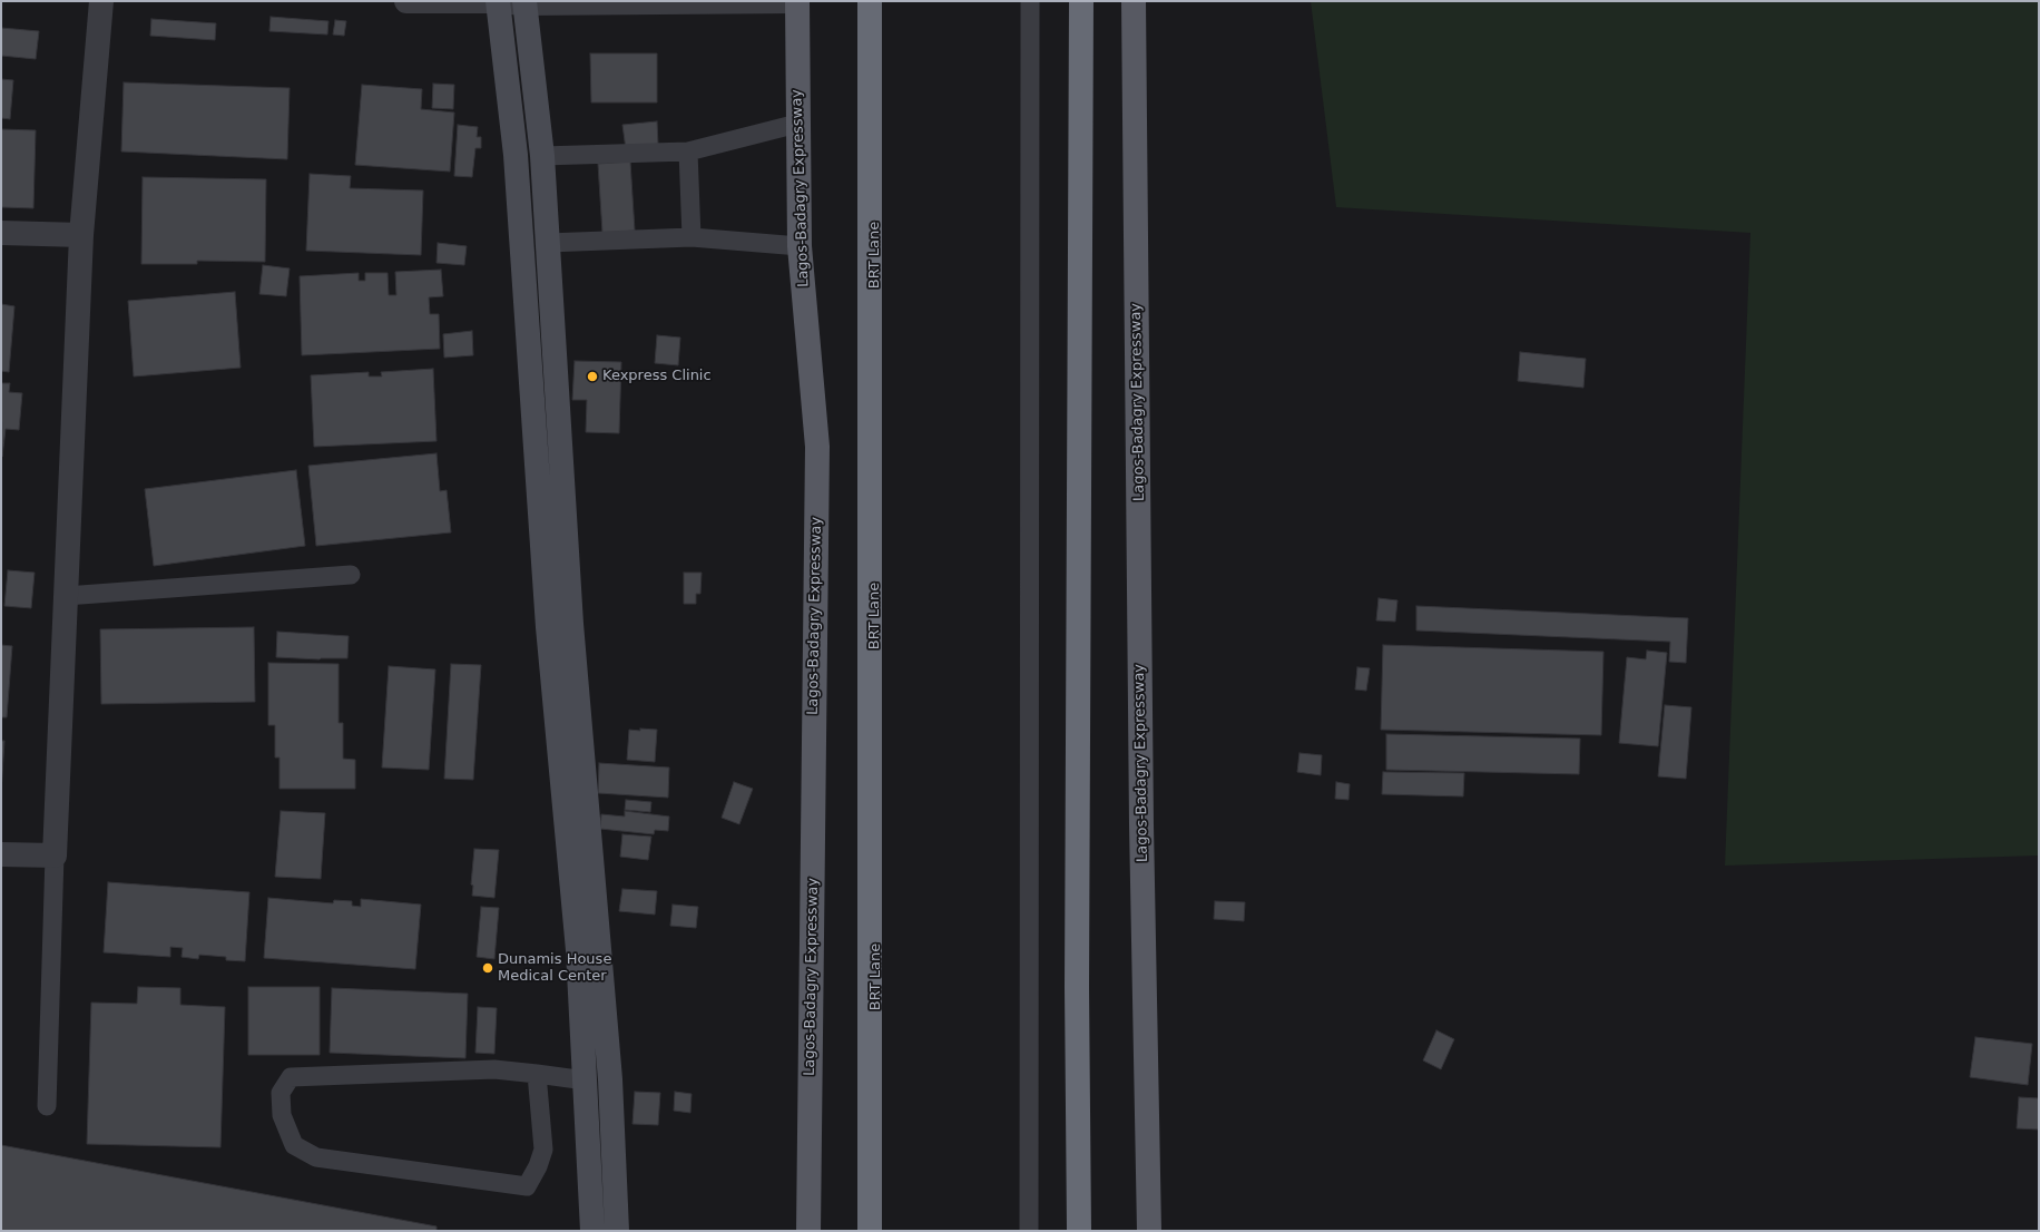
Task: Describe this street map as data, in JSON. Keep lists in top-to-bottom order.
{
  "streets": {
    "main road": ["Lagos-Badagry Expressway"],
    "lane": ["BRT Lane"]
  },
  "places": ["Kexpress Clinic", "Dunamis House Medical Center"]
}
